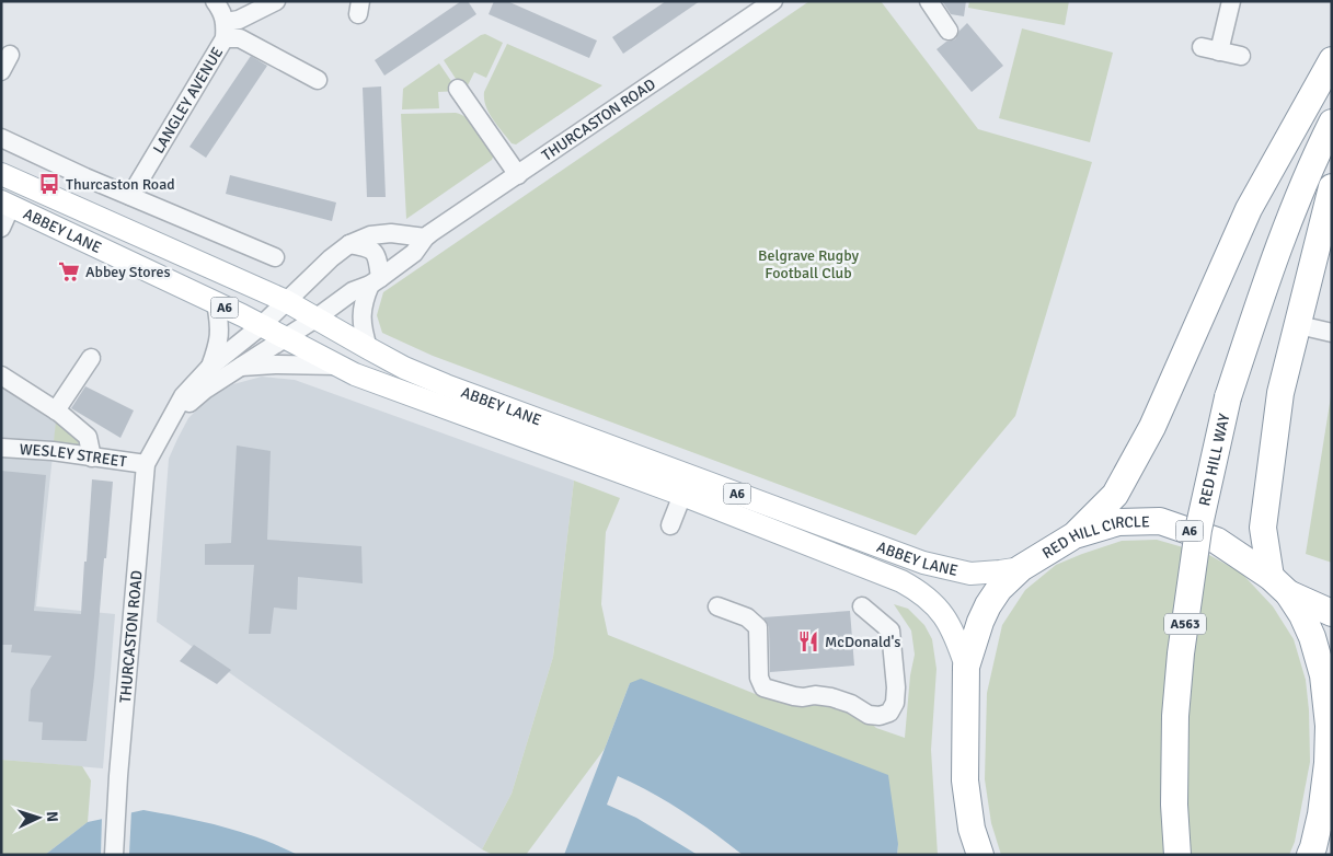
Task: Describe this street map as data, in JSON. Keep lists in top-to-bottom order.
{
  "streets": {
    "highway": [
      "A6",
      "RED HILL WAY",
      "RED HILL CIRCLE",
      "A563"
    ],
    "main road": ["ABBEY LANE"],
    "street": ["LANGLEY AVENUE", "THURCASTON ROAD", "WESLEY STREET"]
  },
  "crossings": [
    ["THURCASTON ROAD", "ABBEY LANE"],
    ["THURCASTON ROAD", "WESLEY STREET"],
    ["ABBEY LANE", "RED HILL CIRCLE"],
    ["A6", "RED HILL CIRCLE"]
  ],
  "parks": ["Belgrave Rugby Football Club"],
  "places": {
    "bus stop": ["Thurcaston Road"],
    "supermarket": ["Abbey Stores"],
    "restaurant": ["McDonald's"]
  },
  "north": "right"
}
